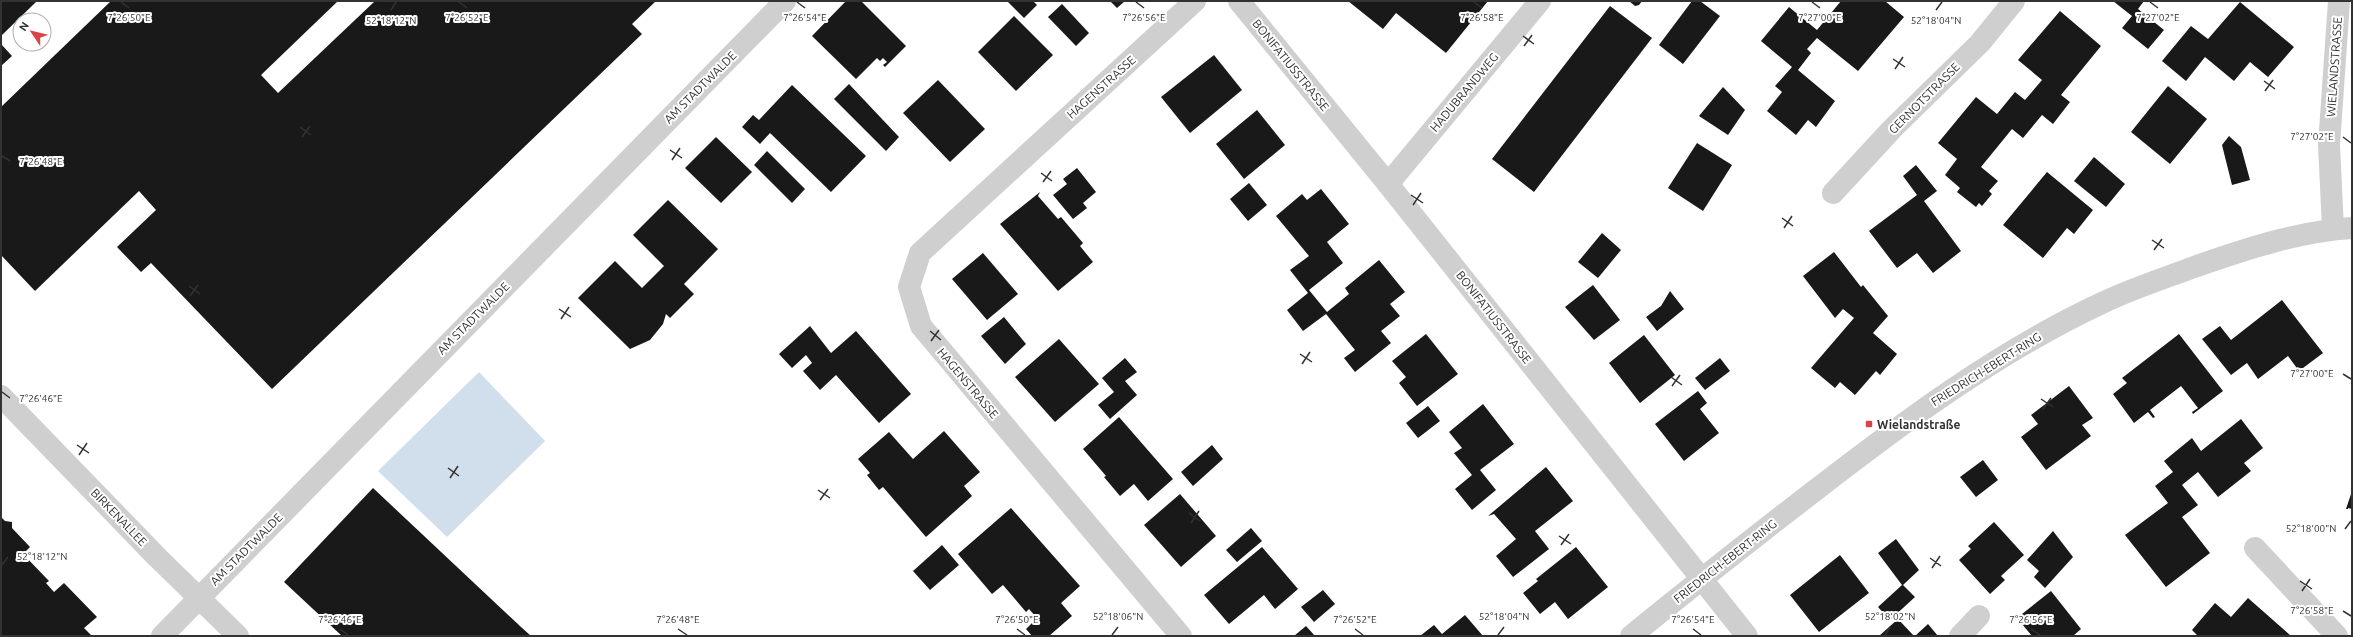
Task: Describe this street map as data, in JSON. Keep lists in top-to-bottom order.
{
  "streets": {
    "street": [
      "BONIFATIUSSTRASSE",
      "WIELANDSTRASSE",
      "AM STADTWALDE",
      "HAGENSTRASSE",
      "HADUBRANDWEG",
      "GERNOTSTRASSE",
      "FRIEDRICH-EBERT-RING",
      "BIRKENALLEE"
    ]
  },
  "crossings": [
    ["BONIFATIUSSTRASSE", "HADUBRANDWEG"],
    ["BONIFATIUSSTRASSE", "FRIEDRICH-EBERT-RING"],
    ["WIELANDSTRASSE", "FRIEDRICH-EBERT-RING"],
    ["AM STADTWALDE", "BIRKENALLEE"]
  ],
  "places": {
    "transit": ["Wielandstraße"]
  },
  "north": "top left",
  "coordinates": [
    "7°26'50\"E",
    "7°26'52\"E",
    "7°26'54\"E",
    "7°26'56\"E",
    "7°26'58\"E",
    "7°27'00\"E",
    "7°27'02\"E",
    "52°18'12\"N",
    "52°18'04\"N",
    "7°26'48\"E",
    "7°26'46\"E",
    "52°18'00\"N",
    "52°18'06\"N",
    "52°18'02\"N"
  ]
}
